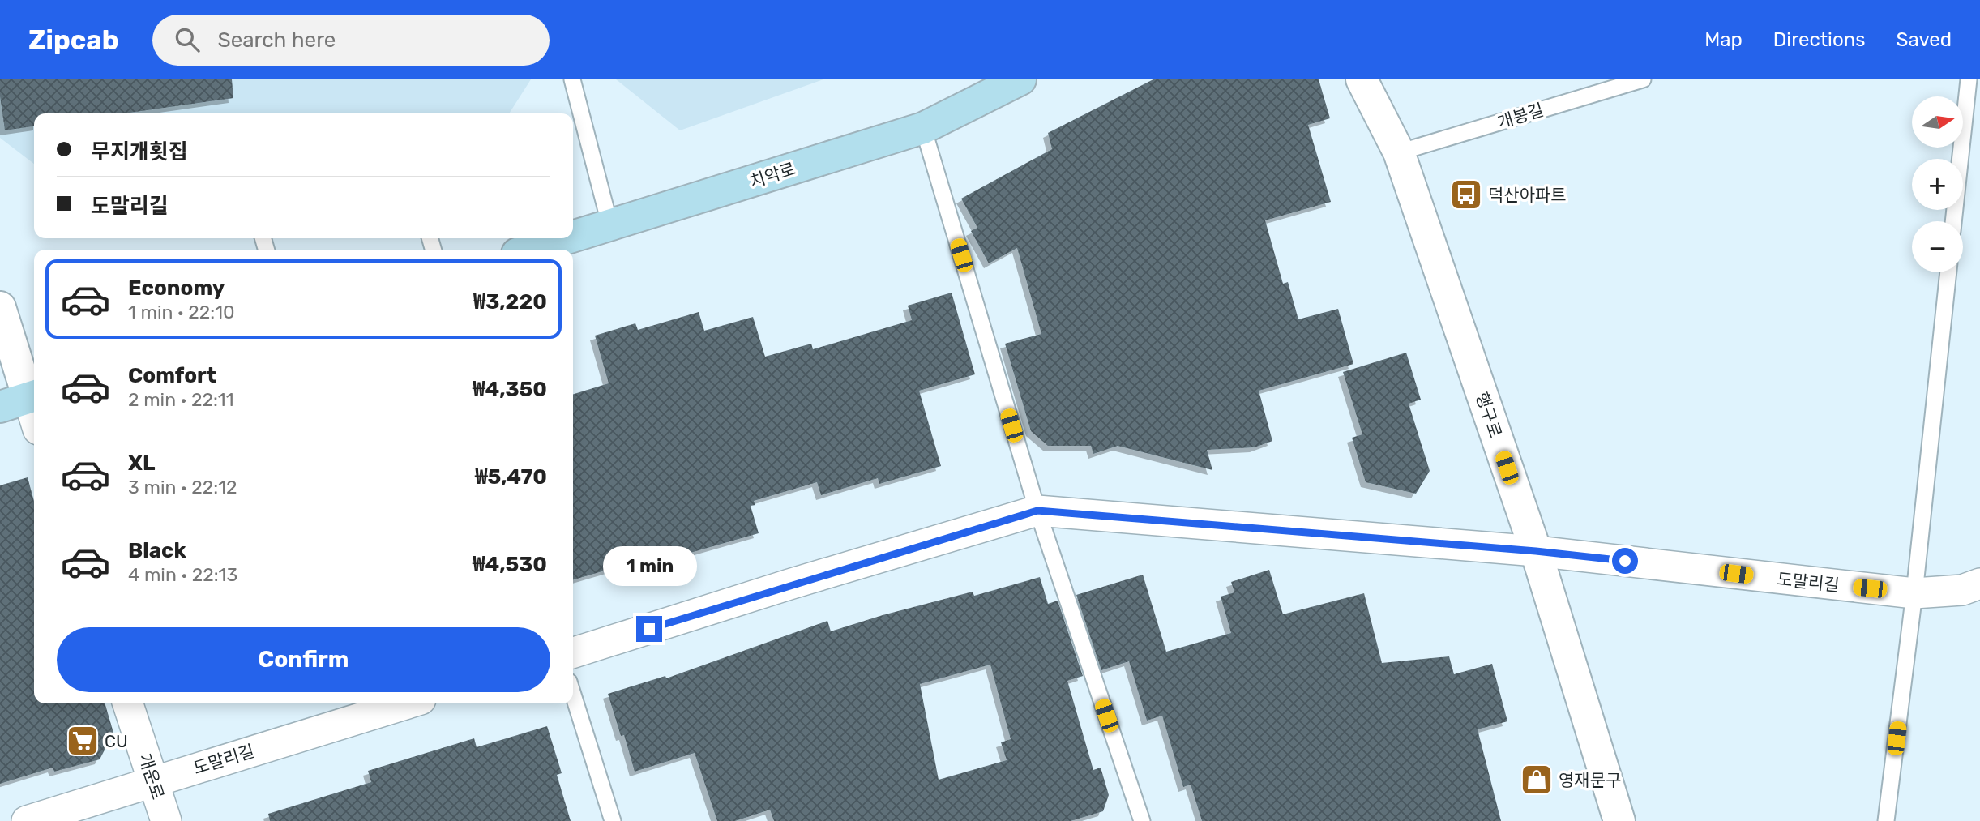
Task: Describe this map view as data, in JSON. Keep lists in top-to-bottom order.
{
  "streets": {
    "main road": ["치악로"],
    "street": ["행구로", "도말리길", "개운로"],
    "lane": ["개봉길"]
  },
  "crossings": [
    ["개봉길", "행구로"],
    ["행구로", "도말리길"],
    ["도말리길", "개운로"]
  ],
  "places": {
    "bus stop": ["덕산아파트"],
    "supermarket": ["CU"],
    "shop": ["영재문구"]
  },
  "north": "right",
  "page": {
    "header": "Zipcab",
    "search": "Search here",
    "nav": ["Map", "Directions", "Saved"],
    "map_buttons": ["+", "−"],
    "banner": ["무지개횟집", "도말리길"],
    "list": [
      {
        "name": "Economy",
        "note": "1 min · 22:10",
        "value": "₩3,220"
      },
      {
        "name": "Comfort",
        "note": "2 min · 22:11",
        "value": "₩4,350"
      },
      {
        "name": "XL",
        "note": "3 min · 22:12",
        "value": "₩5,470"
      },
      {
        "name": "Black",
        "note": "4 min · 22:13",
        "value": "₩4,530"
      }
    ],
    "bubble": "1 min",
    "buttons": "Confirm"
  }
}
